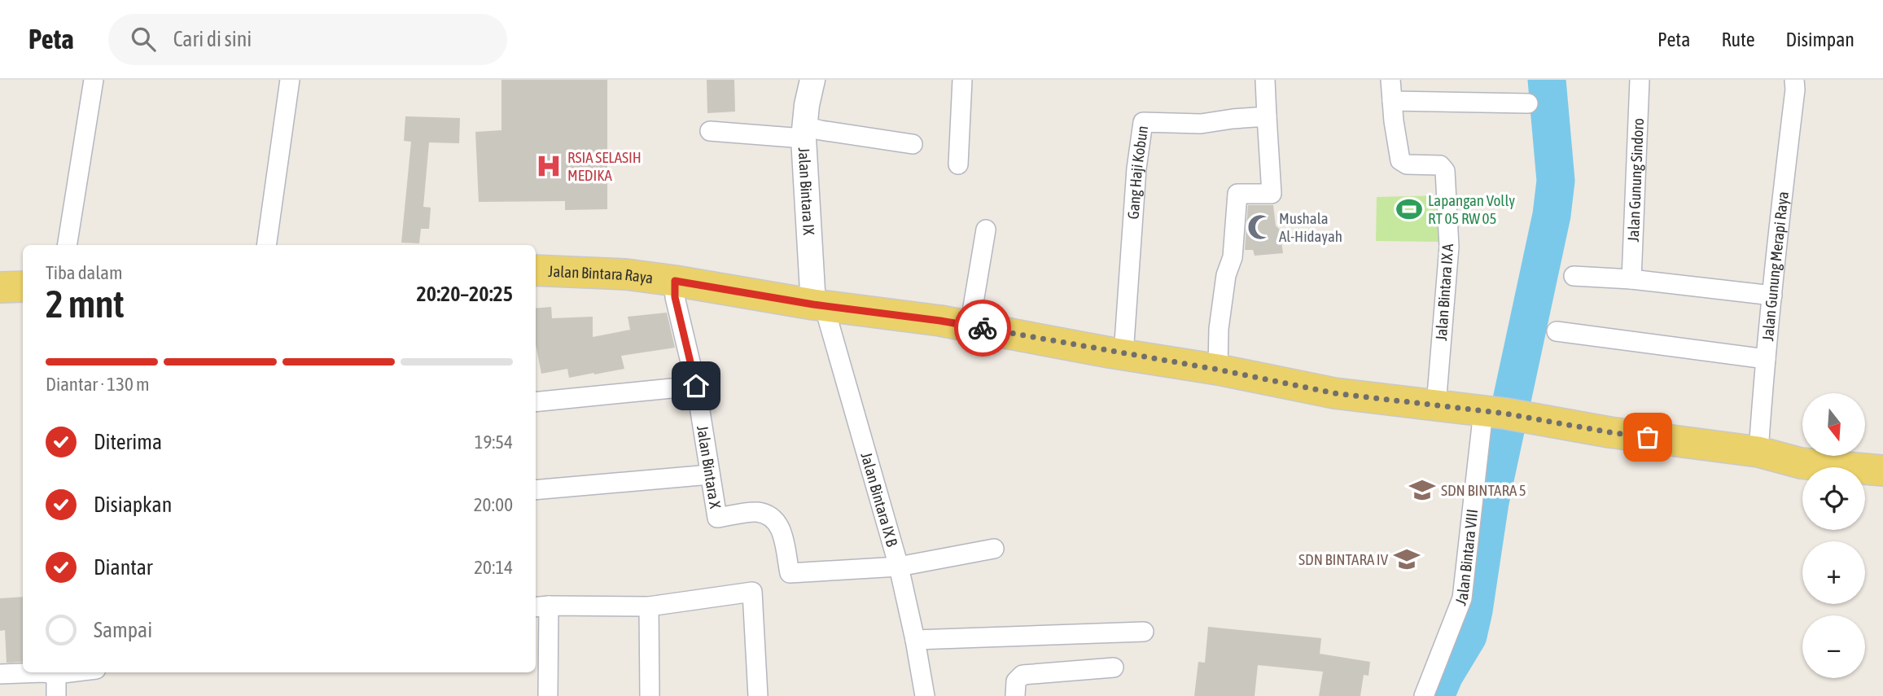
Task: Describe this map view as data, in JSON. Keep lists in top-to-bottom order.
{
  "streets": {
    "main road": ["Jalan Bintara Raya"],
    "street": [
      "Gang Haji Kobun",
      "Jalan Gunung Sindoro",
      "Jalan Bintara IX",
      "Jalan Gunung Merapi Raya",
      "Jalan Bintara IX A",
      "Jalan Bintara X",
      "Jalan Bintara IX B",
      "Jalan Bintara VIII"
    ]
  },
  "crossings": [
    ["Gang Haji Kobun", "Jalan Bintara Raya"],
    ["Jalan Bintara IX", "Jalan Bintara Raya"],
    ["Jalan Bintara IX", "Jalan Bintara IX B"],
    ["Jalan Gunung Merapi Raya", "Jalan Bintara Raya"],
    ["Jalan Bintara Raya", "Jalan Bintara IX A"],
    ["Jalan Bintara Raya", "Jalan Bintara X"],
    ["Jalan Bintara Raya", "Jalan Bintara IX B"],
    ["Jalan Bintara Raya", "Jalan Bintara VIII"],
    ["Jalan Bintara X", "Jalan Bintara IX B"]
  ],
  "places": {
    "hospital": ["RSIA SELASIH MEDIKA"],
    "sports": ["Lapangan Volly RT 05 RW 05"],
    "mosque": ["Mushala Al-Hidayah"],
    "school or university": ["SDN BINTARA 5", "SDN BINTARA IV"]
  },
  "north": "bottom",
  "page": {
    "header": "Peta",
    "search": "Cari di sini",
    "nav": ["Peta", "Rute", "Disimpan"],
    "heading": ["2 mnt", "Tiba dalam", "20:20–20:25"],
    "bar": "Diantar · 130 m",
    "map_buttons": ["+", "−"],
    "list": [
      ["Diterima", "19:54"],
      ["Disiapkan", "20:00"],
      ["Diantar", "20:14"],
      "Sampai"
    ]
  }
}
